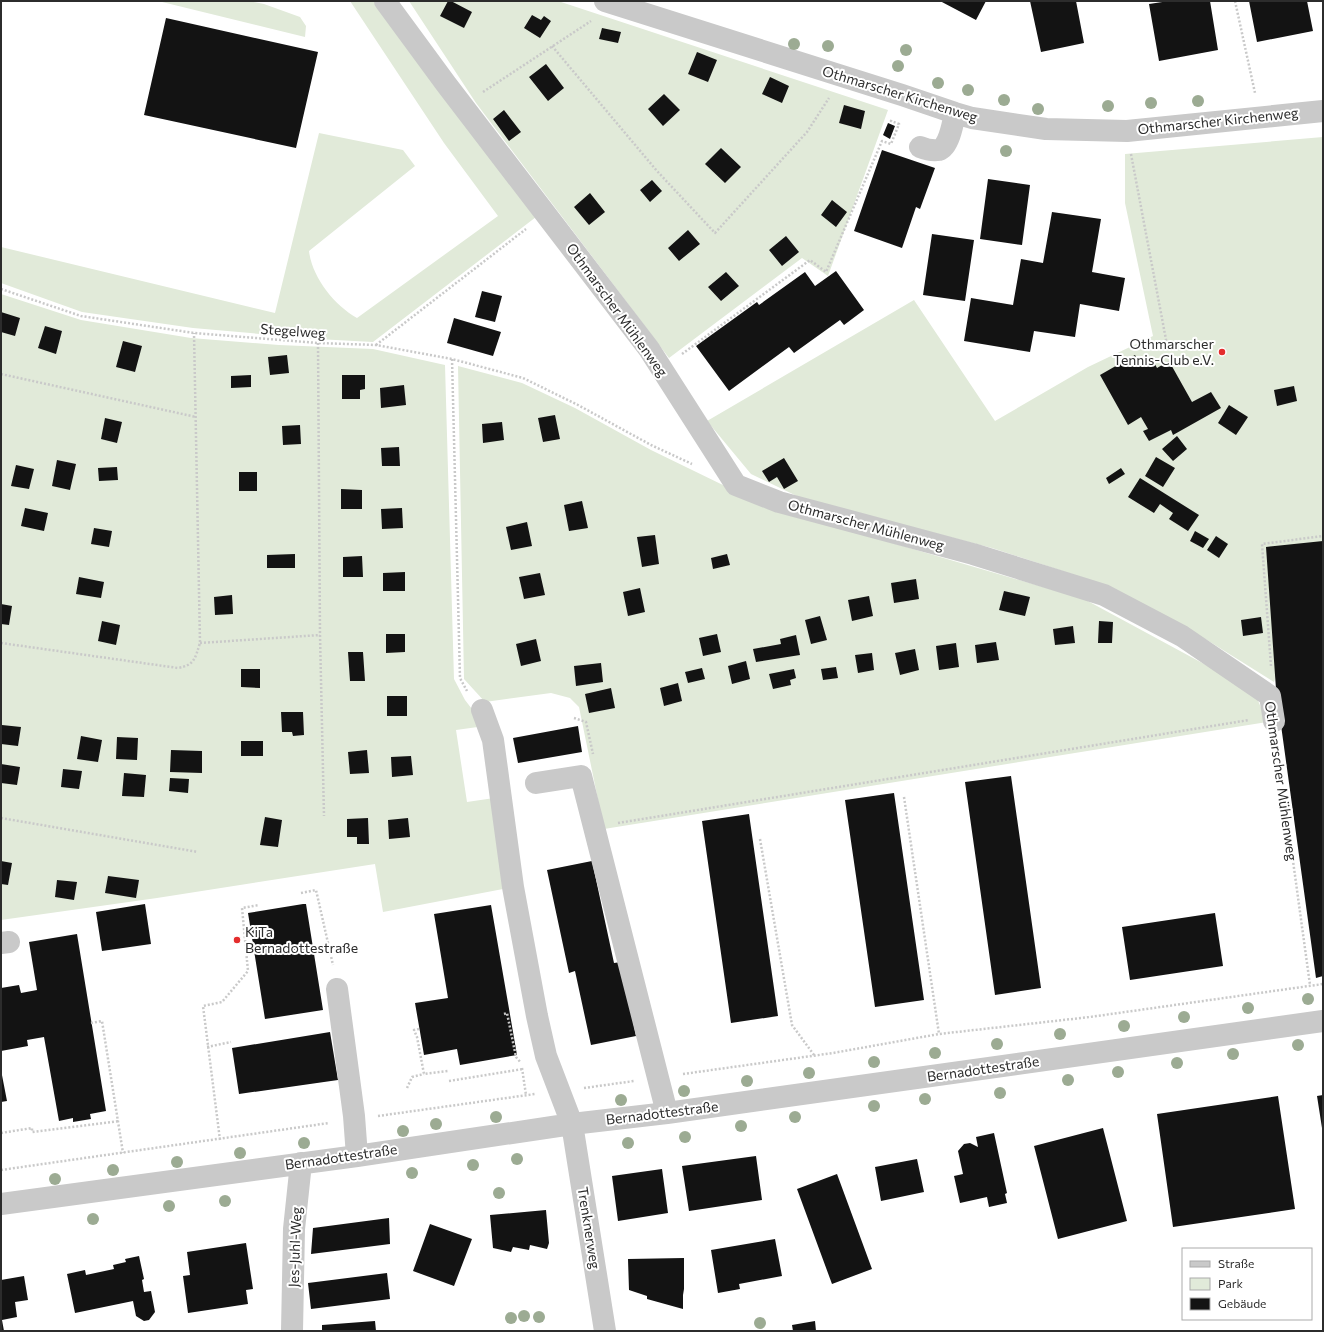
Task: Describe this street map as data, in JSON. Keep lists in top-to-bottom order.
{
  "streets": {
    "street": [
      "Othmarscher Kirchenweg",
      "Othmarscher Mühlenweg",
      "Bernadottestraße",
      "Trenknerweg",
      "Jes-Juhl-Weg"
    ],
    "path": ["Stegelweg"]
  },
  "crossings": [
    ["Bernadottestraße", "Trenknerweg"],
    ["Bernadottestraße", "Jes-Juhl-Weg"]
  ],
  "places": ["Othmarscher Tennis-Club e.V.", "KiTa Bernadottestraße"],
  "legend": ["Straße", "Park", "Gebäude"]
}
